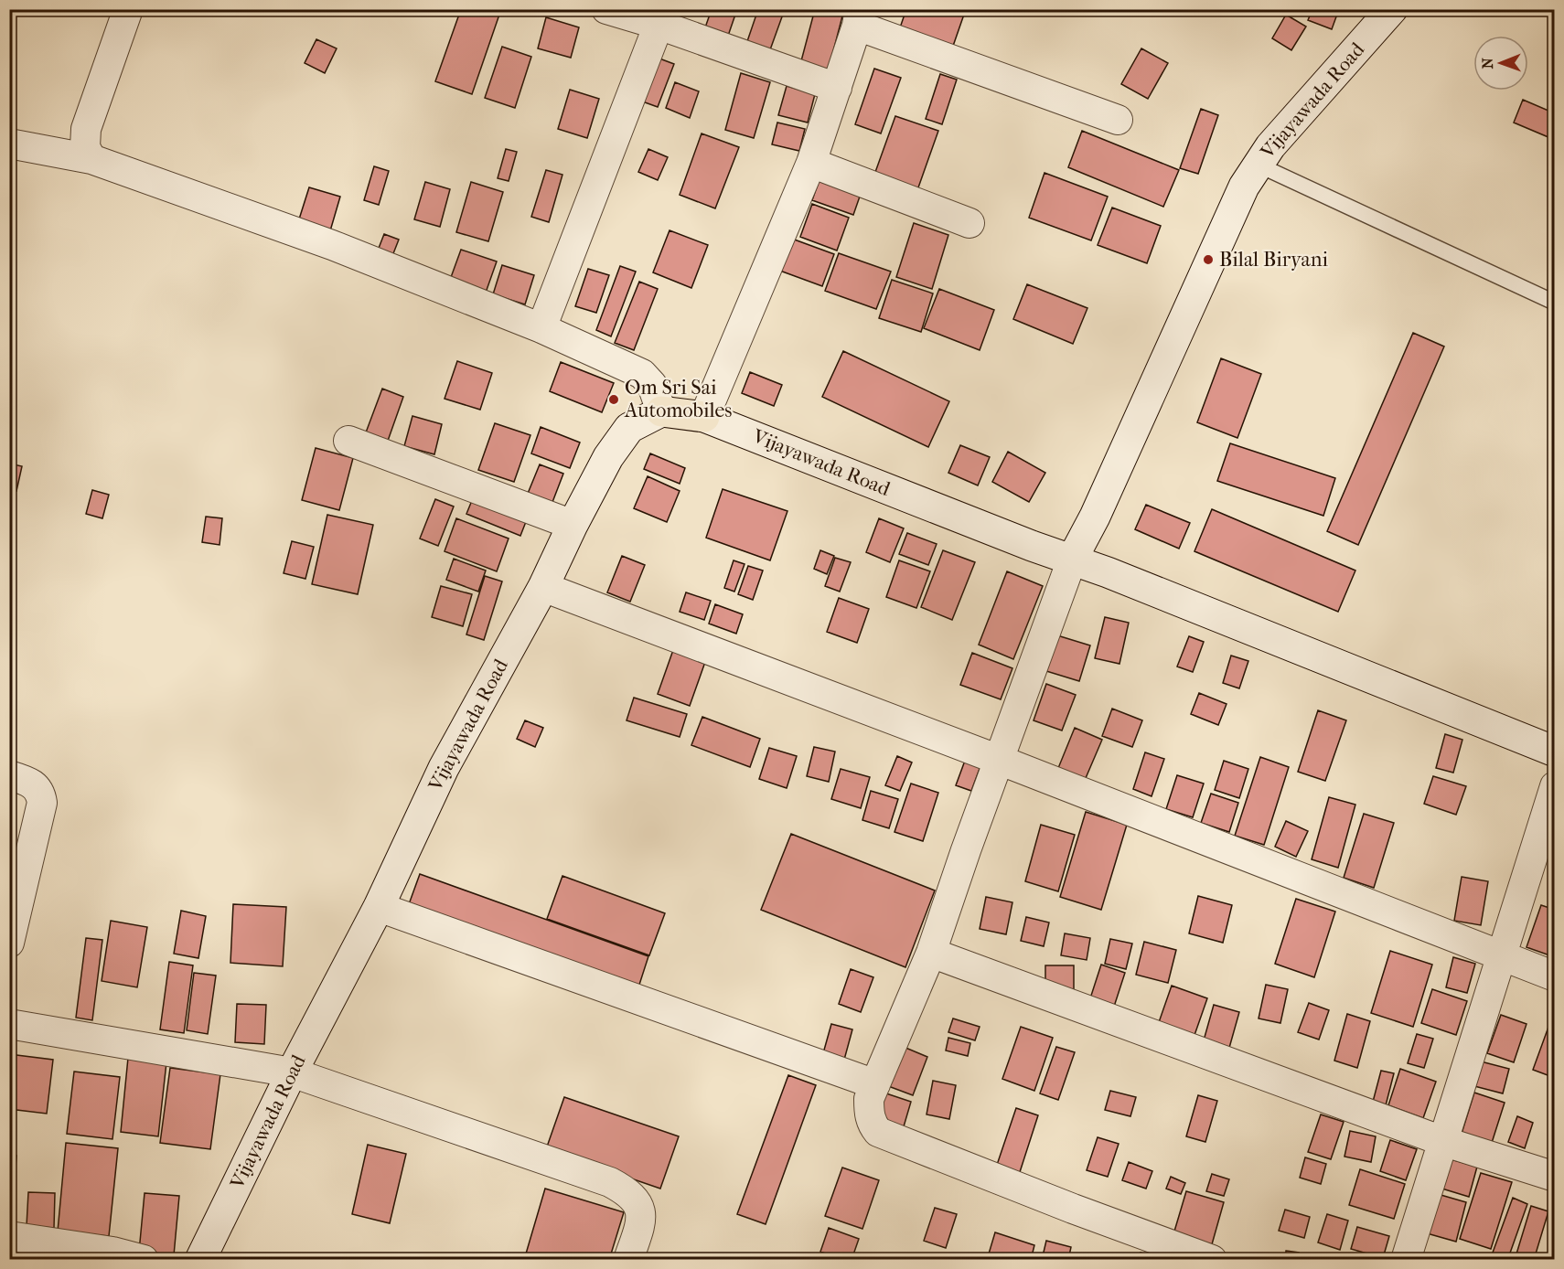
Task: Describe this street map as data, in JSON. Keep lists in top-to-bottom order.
{
  "streets": {
    "main road": ["Vijayawada Road"]
  },
  "places": ["Bilal Biryani", "Om Sri Sai Automobiles"],
  "north": "left"
}
